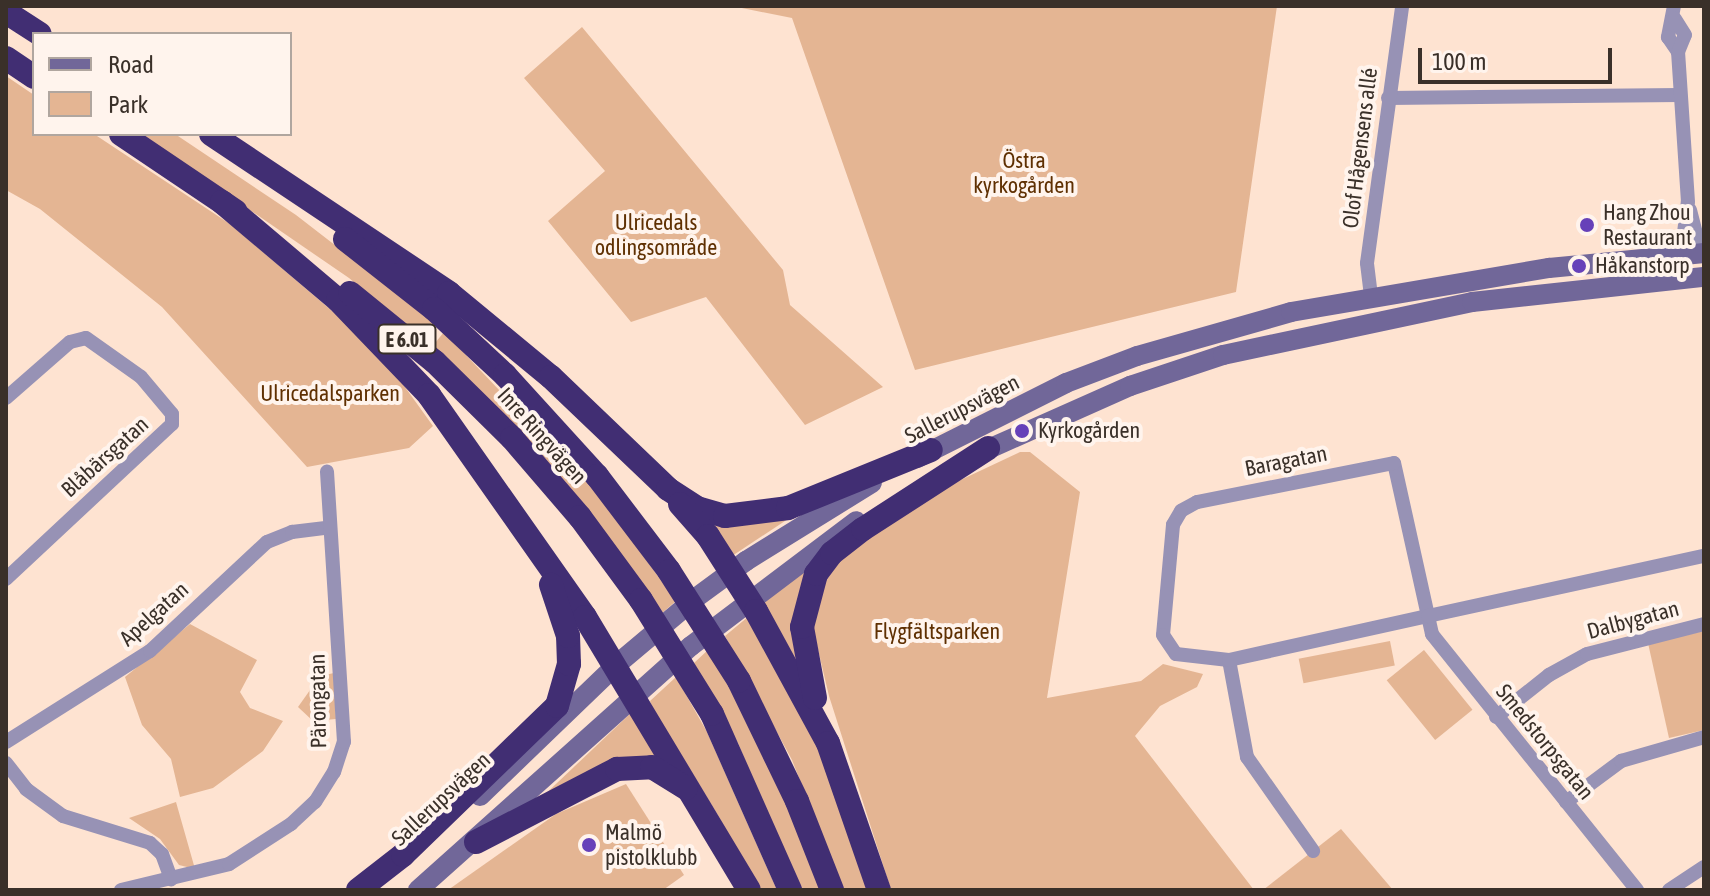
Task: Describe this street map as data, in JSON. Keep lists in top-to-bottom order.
{
  "streets": {
    "highway": ["E 6.01", "Inre Ringvägen"],
    "main road": ["Sallerupsvägen"],
    "street": [
      "Olof Hågensens allé",
      "Blåbärsgatan",
      "Baragatan",
      "Apelgatan",
      "Dalbygatan",
      "Pärongatan",
      "Smedstorpsgatan"
    ]
  },
  "crossings": [
    ["Olof Hågensens allé", "Sallerupsvägen"],
    ["Baragatan", "Smedstorpsgatan"],
    ["Apelgatan", "Pärongatan"],
    ["Dalbygatan", "Smedstorpsgatan"]
  ],
  "parks": [
    "Östra kyrkogården",
    "Ulricedals odlingsområde",
    "Ulricedalsparken",
    "Flygfältsparken"
  ],
  "places": [
    "Hang Zhou Restaurant",
    "Håkanstorp",
    "Kyrkogården",
    "Malmö pistolklubb"
  ],
  "legend": ["Road", "Park"],
  "scale_bar": "100 m"
}
